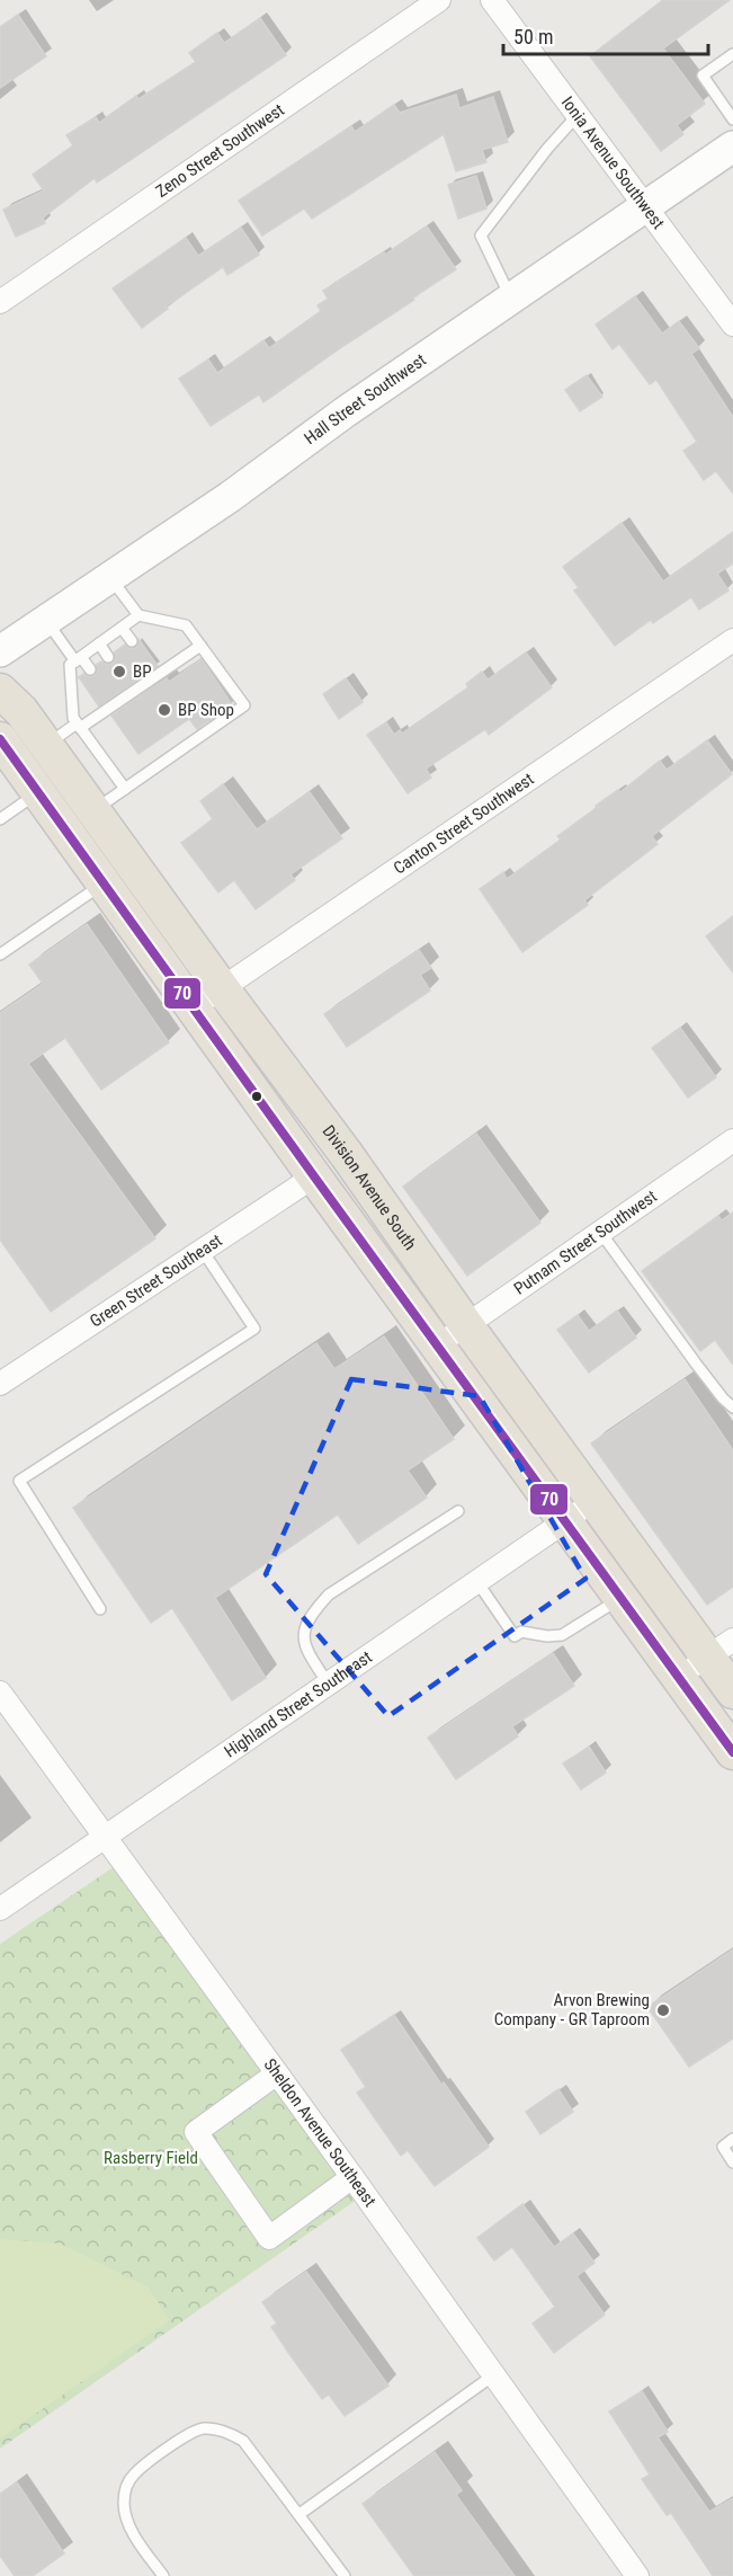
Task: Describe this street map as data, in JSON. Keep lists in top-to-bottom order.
{
  "streets": {
    "main road": ["Hall Street Southwest", "Division Avenue South"],
    "street": [
      "Zeno Street Southwest",
      "Ionia Avenue Southwest",
      "Canton Street Southwest",
      "Putnam Street Southwest",
      "Green Street Southeast",
      "Highland Street Southeast",
      "Sheldon Avenue Southeast"
    ]
  },
  "crossings": [
    ["Ionia Avenue Southwest", "Hall Street Southwest"],
    ["Canton Street Southwest", "Division Avenue South"],
    ["Division Avenue South", "Putnam Street Southwest"],
    ["Division Avenue South", "Highland Street Southeast"],
    ["Highland Street Southeast", "Sheldon Avenue Southeast"]
  ],
  "parks": ["Rasberry Field"],
  "places": ["BP", "BP Shop", "Arvon Brewing Company - GR Taproom"],
  "lines": ["transit line 70"],
  "scale_bar": "50 m"
}
